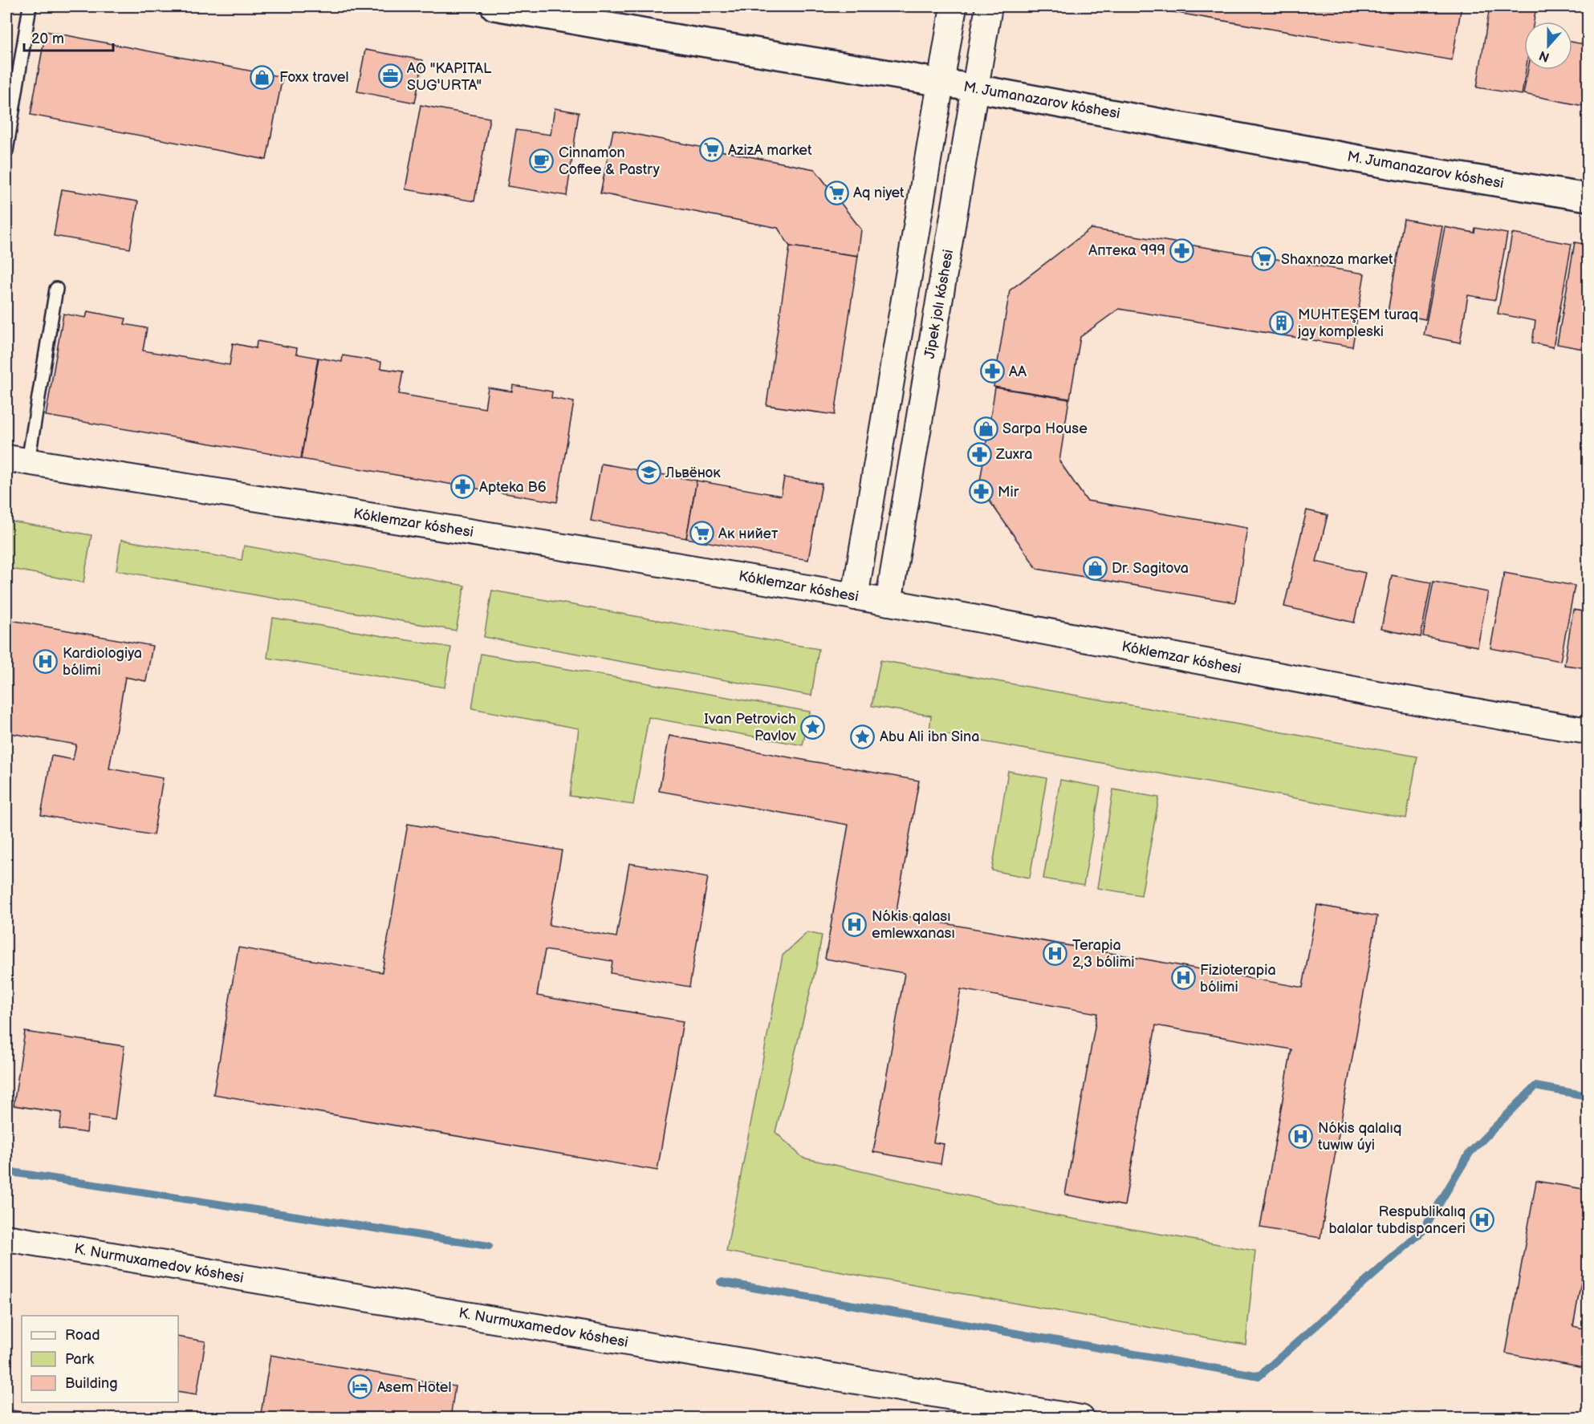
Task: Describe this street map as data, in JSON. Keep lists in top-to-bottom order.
{
  "streets": {
    "main road": ["M. Jumanazarov kóshesi"],
    "street": ["Jipek jolı kóshesi", "Kóklemzar kóshesi", "K. Nurmuxamedov kóshesi"]
  },
  "crossings": [
    ["M. Jumanazarov kóshesi", "Jipek jolı kóshesi"],
    ["Jipek jolı kóshesi", "Kóklemzar kóshesi"]
  ],
  "places": {
    "office": ["АО \"KAPITAL SUG'URTA\""],
    "shop": ["Foxx travel", "Sarpa House", "Dr. Sagitova"],
    "supermarket": [
      "AzizA market",
      "Aq niyet",
      "Shaxnoza market",
      "Ак нийет"
    ],
    "cafe": ["Cinnamon Coffee & Pastry"],
    "pharmacy": [
      "Аптека 999",
      "AA",
      "Zuxra",
      "Apteka B6",
      "Mir"
    ],
    "building": ["MUHTEŞEM turaq jay kompleski"],
    "school or university": ["Львёнок"],
    "hospital": [
      "Kardiologiya bólimi",
      "Nókis qalası emlewxanası",
      "Terapia 2,3 bólimi",
      "Fizioterapia bólimi",
      "Nókis qalalıq tuwıw úyi",
      "Respublikalıq balalar tubdispanceri"
    ],
    "place": ["Ivan Petrovich Pavlov", "Abu Ali ibn Sina"],
    "hotel": ["Asem Hotel"]
  },
  "legend": ["Road", "Park", "Building"],
  "scale_bar": "20 m",
  "north": "bottom"
}
